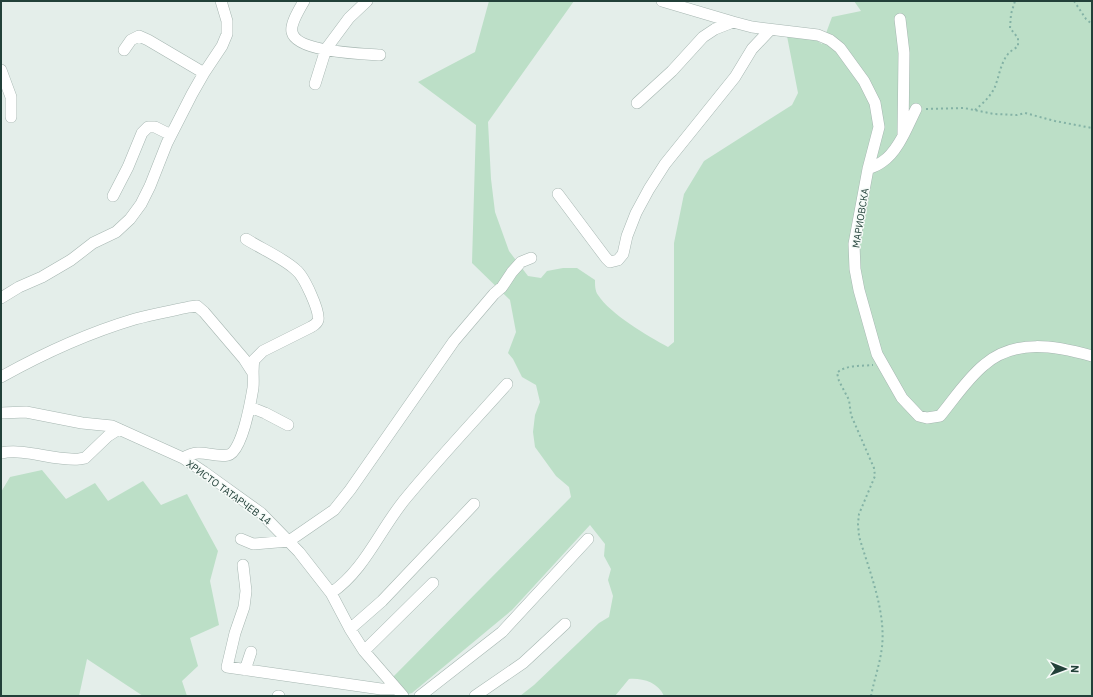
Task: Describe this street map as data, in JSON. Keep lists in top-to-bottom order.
{
  "streets": {
    "street": ["МАРИОВСКА", "ХРИСТО ТАТАРЧЕВ 14"]
  },
  "north": "right"
}
